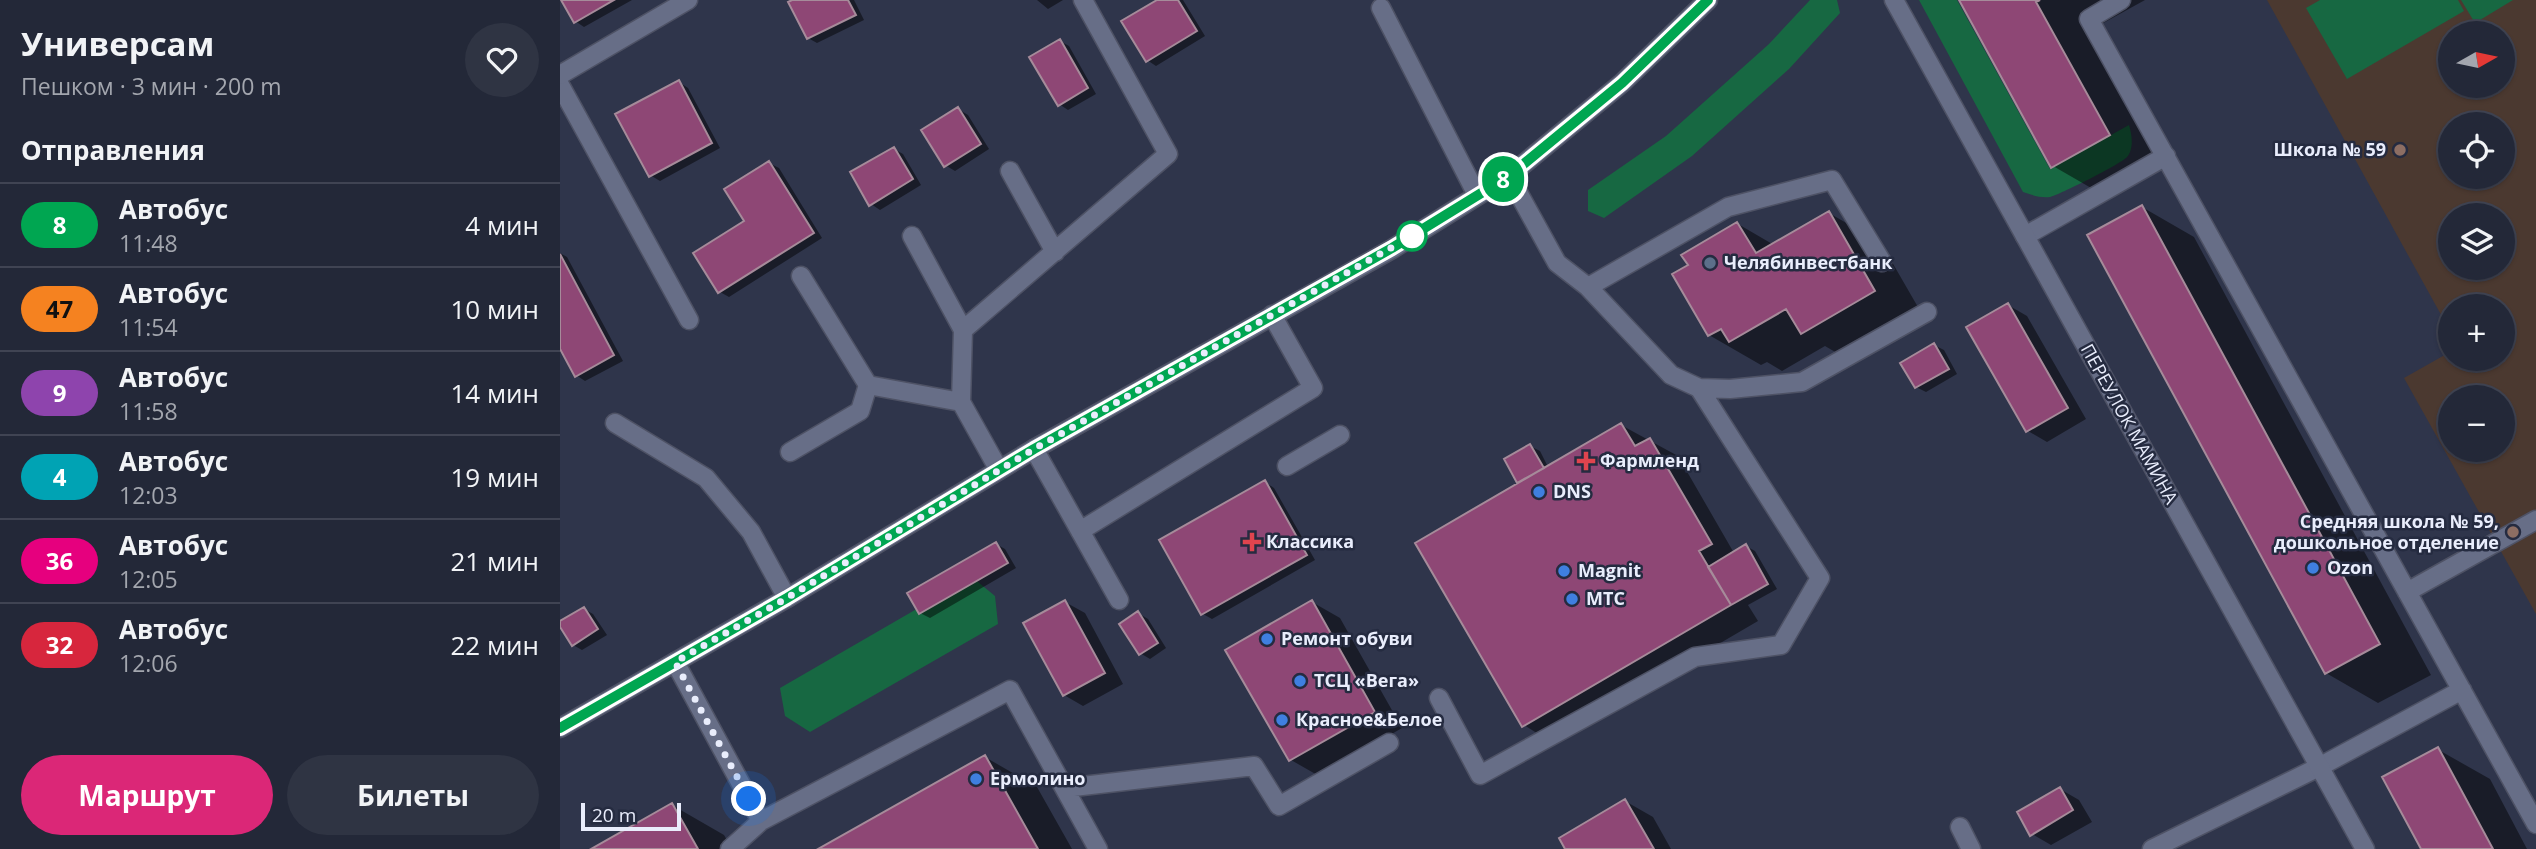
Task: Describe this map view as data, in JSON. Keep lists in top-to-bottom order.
{
  "streets": {
    "main road": ["ПЕРЕУЛОК МАМИНА"]
  },
  "places": {
    "other": [
      "Школа № 59",
      "Челябинвестбанк",
      "DNS",
      "Средняя школа № 59, дошкольное отделение",
      "Ozon",
      "Magnit",
      "МТС",
      "Ремонт обуви",
      "ТСЦ «Вега»",
      "Красное&Белое",
      "Ермолино"
    ],
    "health": ["Фармленд", "Классика"]
  },
  "lines": ["bus line 8"],
  "scale_bar": "20 m",
  "north": "right",
  "page": {
    "heading": [
      ["Универсам", "Пешком · 3 мин · 200 m"],
      "Отправления"
    ],
    "on_map": "8",
    "map_buttons": ["+", "−"],
    "list": [
      {
        "mark": "8",
        "name": "Автобус",
        "note": "11:48",
        "value": "4 мин"
      },
      {
        "mark": "47",
        "name": "Автобус",
        "note": "11:54",
        "value": "10 мин"
      },
      {
        "mark": "9",
        "name": "Автобус",
        "note": "11:58",
        "value": "14 мин"
      },
      {
        "mark": "4",
        "name": "Автобус",
        "note": "12:03",
        "value": "19 мин"
      },
      {
        "mark": "36",
        "name": "Автобус",
        "note": "12:05",
        "value": "21 мин"
      },
      {
        "mark": "32",
        "name": "Автобус",
        "note": "12:06",
        "value": "22 мин"
      }
    ],
    "buttons": ["Маршрут", "Билеты"],
    "scale": "20 m"
  }
}
